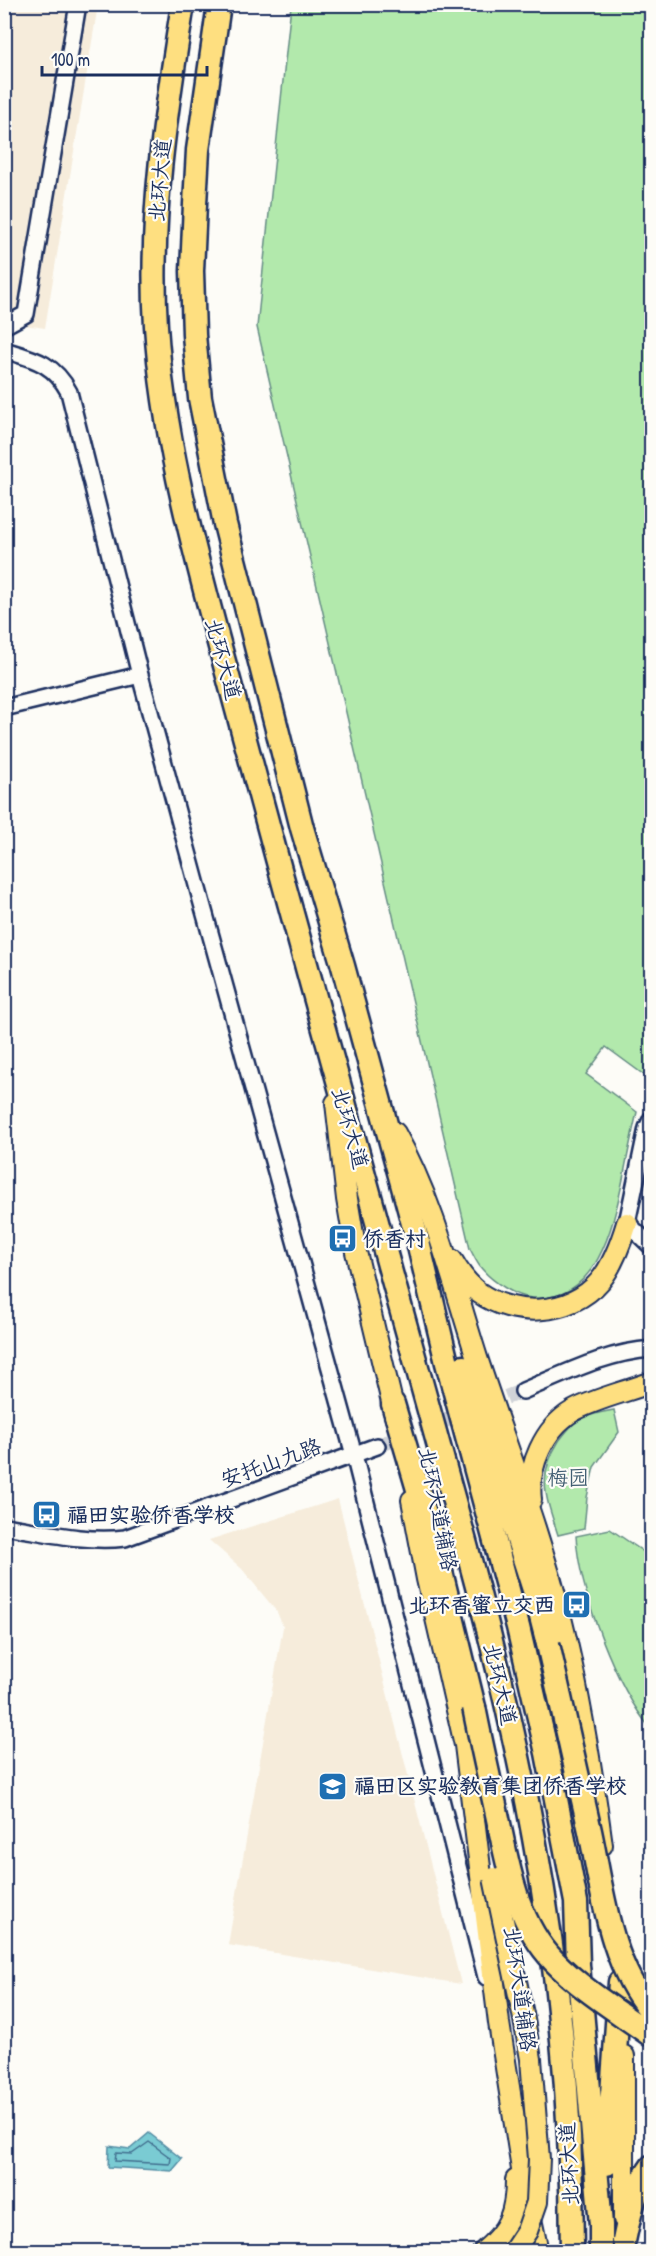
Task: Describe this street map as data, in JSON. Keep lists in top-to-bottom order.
{
  "streets": {
    "highway": ["北环大道"],
    "main road": ["北环大道辅路"],
    "street": ["安托山九路"]
  },
  "crossings": [
    ["北环大道", "北环大道辅路"]
  ],
  "parks": ["梅园"],
  "places": {
    "bus stop": ["侨香村", "福田实验侨香学校", "北环香蜜立交西"],
    "school or university": ["福田区实验教育集团侨香学校"]
  },
  "scale_bar": "100 m"
}
